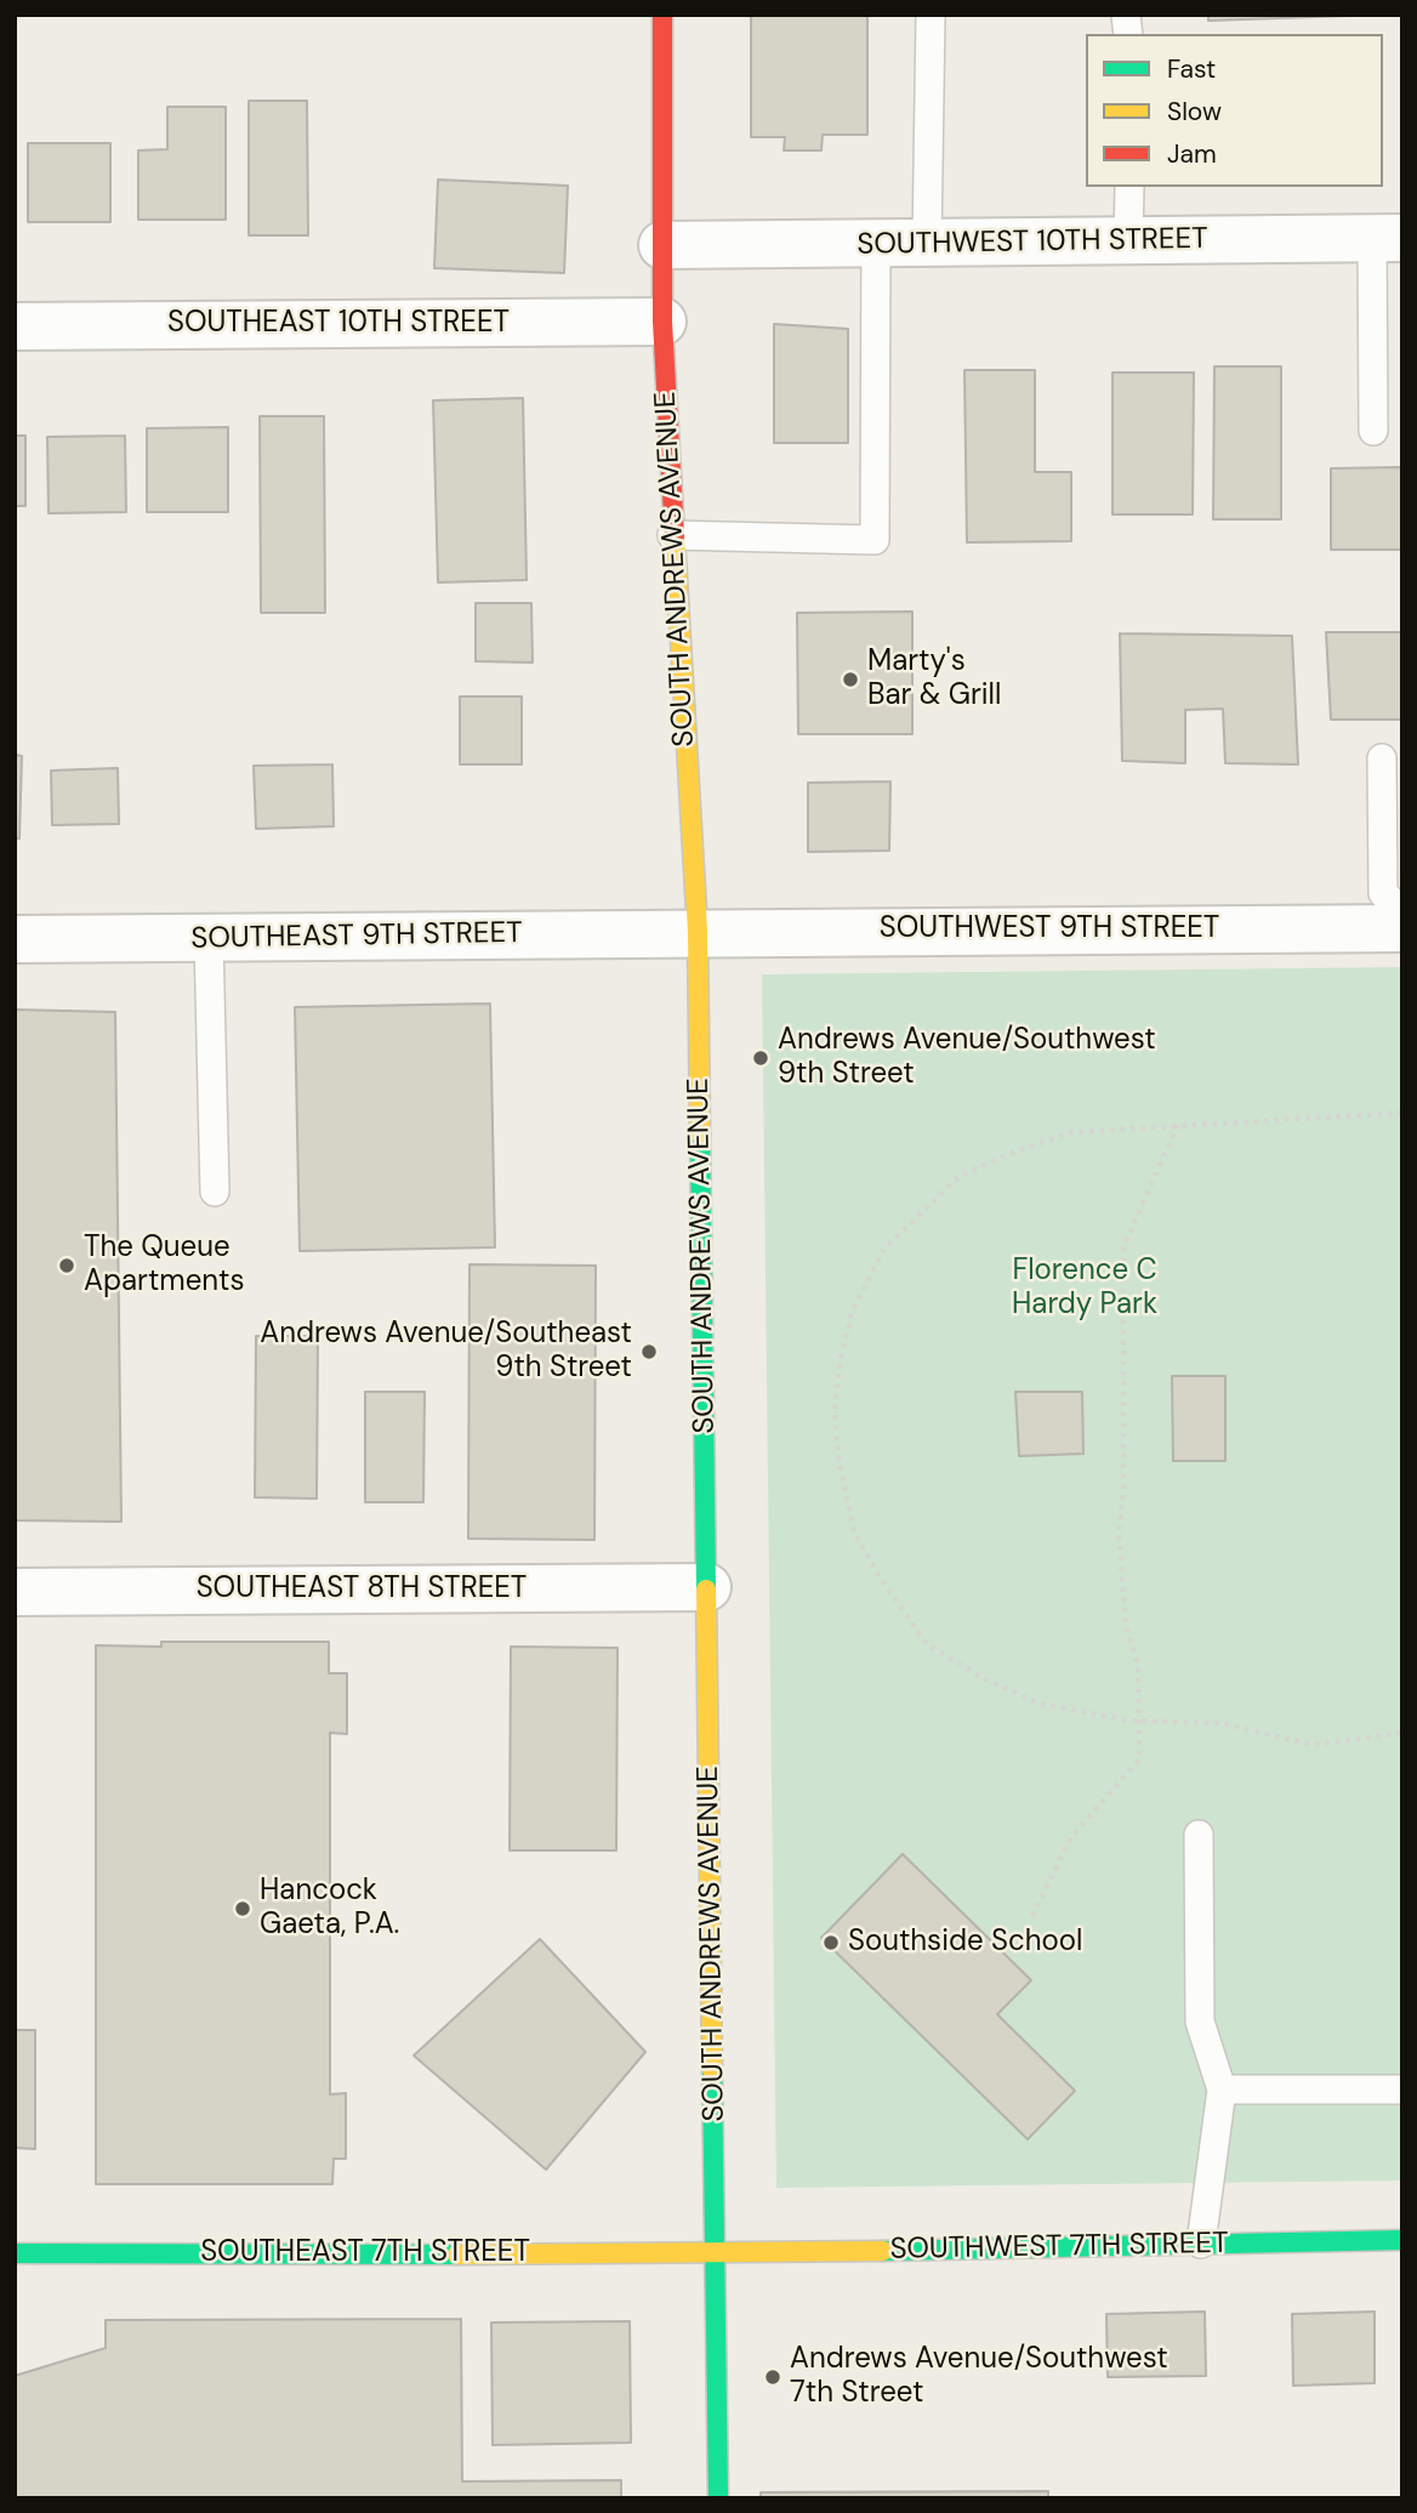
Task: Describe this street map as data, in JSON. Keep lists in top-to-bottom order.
{
  "streets": {
    "main road": ["SOUTH ANDREWS AVENUE", "SOUTHWEST 7TH STREET", "SOUTHEAST 7TH STREET"],
    "street": [
      "SOUTHWEST 10TH STREET",
      "SOUTHEAST 10TH STREET",
      "SOUTHWEST 9TH STREET",
      "SOUTHEAST 9TH STREET",
      "SOUTHEAST 8TH STREET"
    ]
  },
  "crossings": [
    ["SOUTHWEST 10TH STREET", "SOUTH ANDREWS AVENUE"],
    ["SOUTHEAST 10TH STREET", "SOUTH ANDREWS AVENUE"],
    ["SOUTH ANDREWS AVENUE", "SOUTHWEST 9TH STREET"],
    ["SOUTH ANDREWS AVENUE", "SOUTHEAST 9TH STREET"],
    ["SOUTH ANDREWS AVENUE", "SOUTHEAST 8TH STREET"],
    ["SOUTH ANDREWS AVENUE", "SOUTHWEST 7TH STREET"],
    ["SOUTH ANDREWS AVENUE", "SOUTHEAST 7TH STREET"],
    ["SOUTHWEST 9TH STREET", "SOUTHEAST 9TH STREET"],
    ["SOUTHWEST 7TH STREET", "SOUTHEAST 7TH STREET"]
  ],
  "parks": ["Florence C Hardy Park"],
  "places": [
    "Marty's Bar & Grill",
    "Andrews Avenue/Southwest 9th Street",
    "The Queue Apartments",
    "Andrews Avenue/Southeast 9th Street",
    "Hancock Gaeta, P.A.",
    "Southside School",
    "Andrews Avenue/Southwest 7th Street"
  ],
  "legend": ["Fast", "Slow", "Jam"]
}
